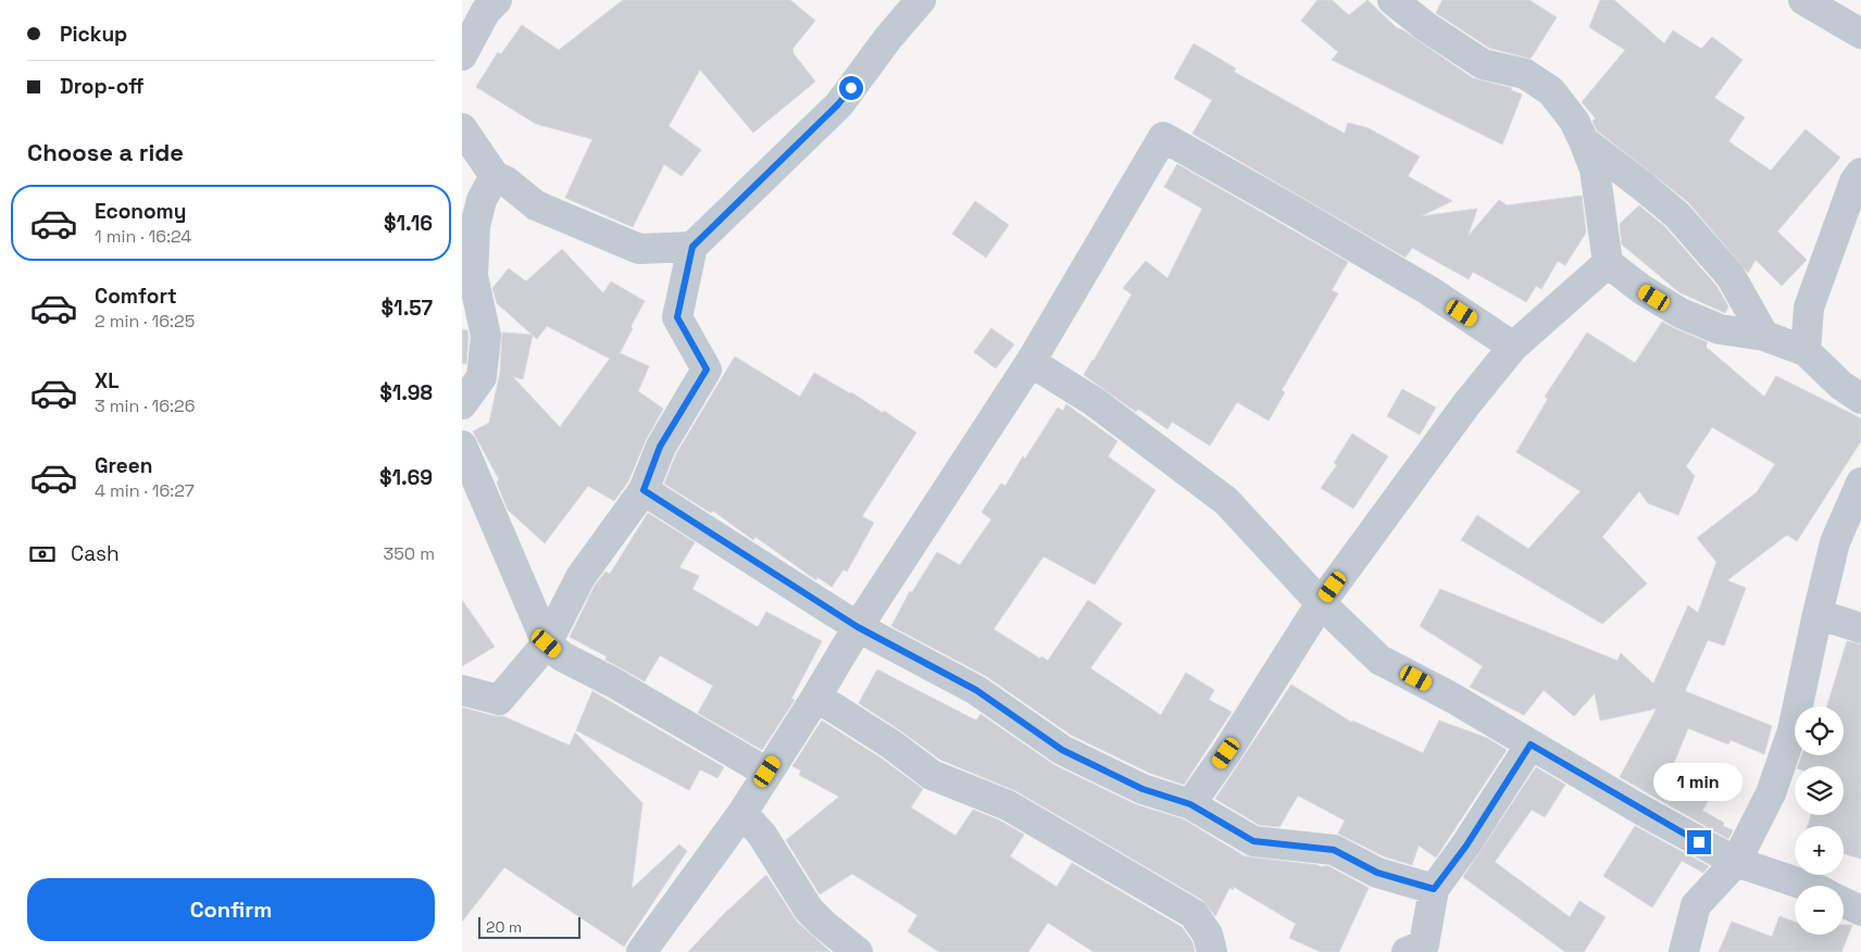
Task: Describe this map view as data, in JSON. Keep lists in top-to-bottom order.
{
  "scale_bar": "20 m",
  "page": {
    "banner": ["Pickup", "Drop-off"],
    "heading": "Choose a ride",
    "list": [
      {
        "name": "Economy",
        "note": "1 min · 16:24",
        "value": "$1.16"
      },
      {
        "name": "Comfort",
        "note": "2 min · 16:25",
        "value": "$1.57"
      },
      {
        "name": "XL",
        "note": "3 min · 16:26",
        "value": "$1.98"
      },
      {
        "name": "Green",
        "note": "4 min · 16:27",
        "value": "$1.69"
      }
    ],
    "pay": ["Cash", "350 m"],
    "map_buttons": ["+", "−"],
    "bubble": "1 min",
    "buttons": "Confirm",
    "scale": "20 m"
  }
}
